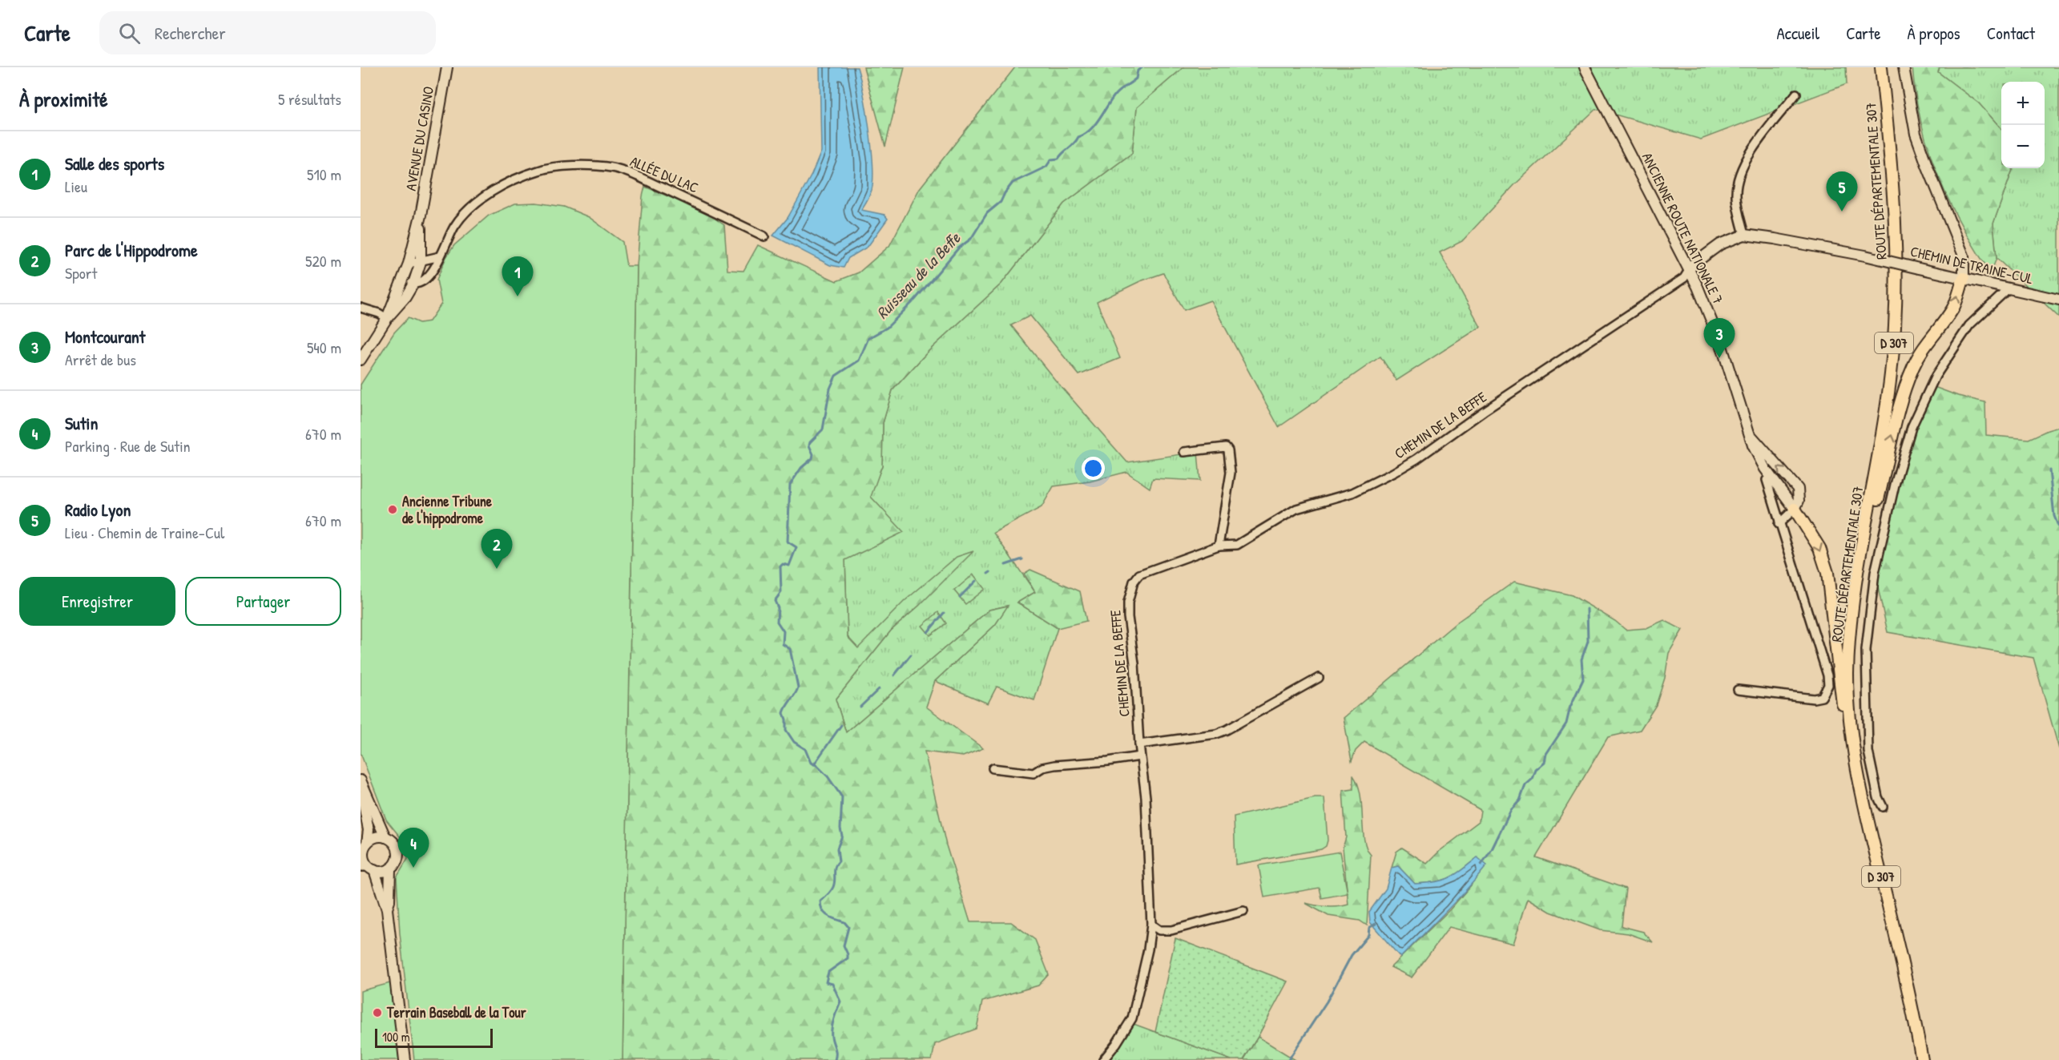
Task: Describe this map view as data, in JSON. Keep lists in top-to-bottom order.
{
  "streets": {
    "main road": ["ROUTE DÉPARTEMENTALE 307", "D 307"],
    "street": [
      "AVENUE DU CASINO",
      "ALLÉE DU LAC",
      "ANCIENNE ROUTE NATIONALE 7",
      "CHEMIN DE TRAINE-CUL",
      "CHEMIN DE LA BEFFE"
    ]
  },
  "crossings": [
    ["ANCIENNE ROUTE NATIONALE 7", "CHEMIN DE TRAINE-CUL"],
    ["ANCIENNE ROUTE NATIONALE 7", "CHEMIN DE LA BEFFE"],
    ["CHEMIN DE TRAINE-CUL", "CHEMIN DE LA BEFFE"]
  ],
  "water": ["Ruisseau de la Beffe"],
  "places": ["Ancienne Tribune de l'hippodrome", "Terrain Baseball de la Tour"],
  "scale_bar": "100 m",
  "page": {
    "header": "Carte",
    "search": "Rechercher",
    "nav": [
      "Accueil",
      "Carte",
      "À propos",
      "Contact"
    ],
    "heading": ["À proximité", "5 résultats"],
    "map_buttons": ["+", "−"],
    "list": [
      {
        "mark": "1",
        "name": "Salle des sports",
        "note": "Lieu",
        "value": "510 m"
      },
      {
        "mark": "2",
        "name": "Parc de l'Hippodrome",
        "note": "Sport",
        "value": "520 m"
      },
      {
        "mark": "3",
        "name": "Montcourant",
        "note": "Arrêt de bus",
        "value": "540 m"
      },
      {
        "mark": "4",
        "name": "Sutin",
        "note": "Parking · Rue de Sutin",
        "value": "670 m"
      },
      {
        "mark": "5",
        "name": "Radio Lyon",
        "note": "Lieu · Chemin de Traine-Cul",
        "value": "670 m"
      }
    ],
    "pins": [
      "5",
      "1",
      "3",
      "2",
      "4"
    ],
    "buttons": ["Enregistrer", "Partager"],
    "scale": "100 m"
  }
}
